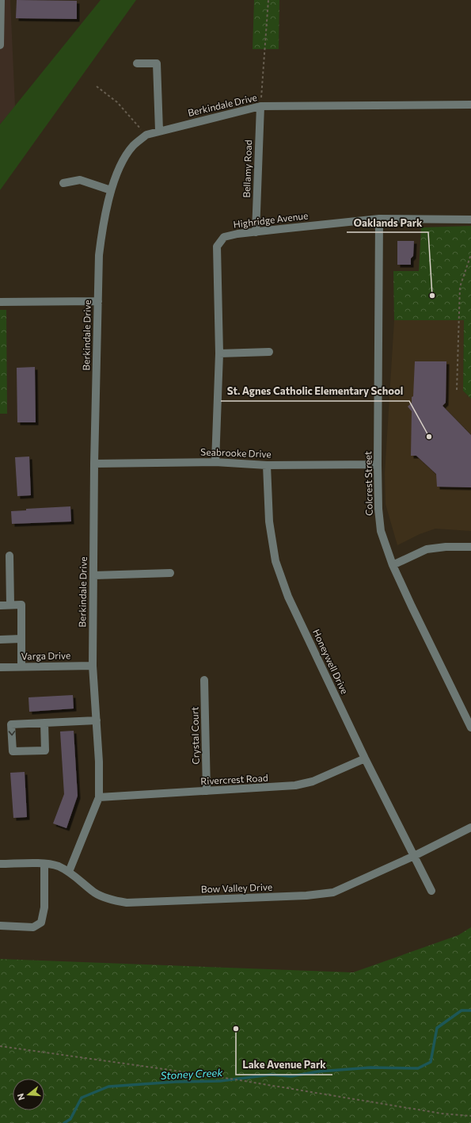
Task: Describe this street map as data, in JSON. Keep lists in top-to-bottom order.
{
  "streets": {
    "street": [
      "Berkindale Drive",
      "Bellamy Road",
      "Highridge Avenue",
      "Seabrooke Drive",
      "Colcrest Street",
      "Varga Drive",
      "Honeywell Drive",
      "Crystal Court",
      "Rivercrest Road",
      "Bow Valley Drive"
    ]
  },
  "crossings": [
    ["Berkindale Drive", "Bellamy Road"],
    ["Berkindale Drive", "Seabrooke Drive"],
    ["Berkindale Drive", "Varga Drive"],
    ["Berkindale Drive", "Rivercrest Road"],
    ["Berkindale Drive", "Bow Valley Drive"],
    ["Bellamy Road", "Highridge Avenue"],
    ["Highridge Avenue", "Seabrooke Drive"],
    ["Highridge Avenue", "Colcrest Street"],
    ["Seabrooke Drive", "Colcrest Street"],
    ["Seabrooke Drive", "Honeywell Drive"],
    ["Honeywell Drive", "Rivercrest Road"],
    ["Honeywell Drive", "Bow Valley Drive"],
    ["Crystal Court", "Rivercrest Road"]
  ],
  "water": ["Stoney Creek"],
  "places": ["Oaklands Park", "St. Agnes Catholic Elementary School", "Lake Avenue Park"],
  "north": "left"
}
